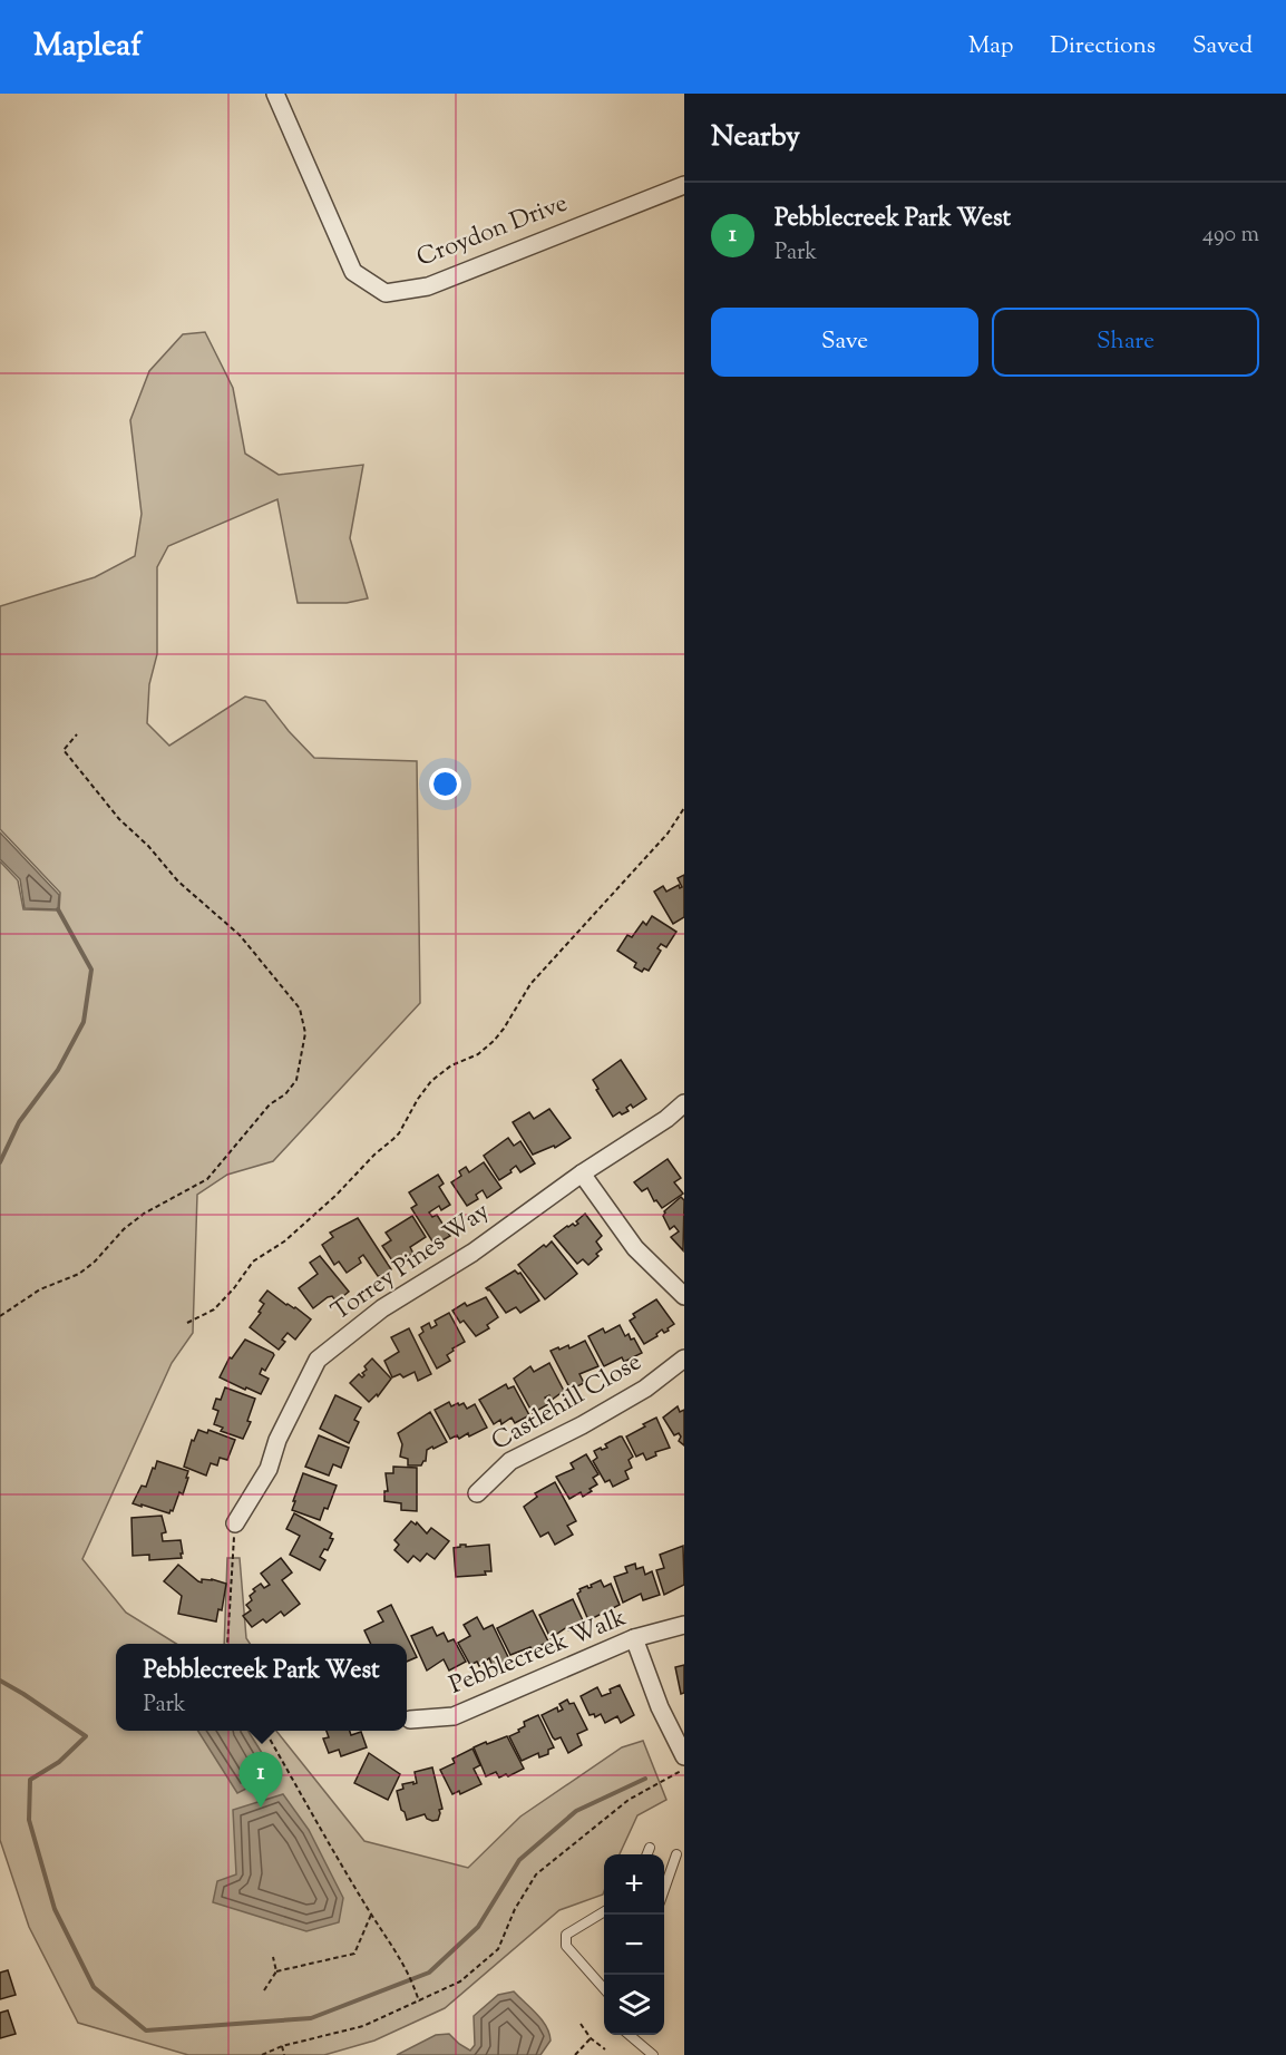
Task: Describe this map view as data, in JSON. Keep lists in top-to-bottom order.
{
  "streets": {
    "street": [
      "Croydon Drive",
      "Torrey Pines Way",
      "Castlehill Close",
      "Pebblecreek Walk"
    ]
  },
  "page": {
    "header": "Mapleaf",
    "nav": ["Map", "Directions", "Saved"],
    "heading": "Nearby",
    "list": [
      {
        "mark": "1",
        "name": "Pebblecreek Park West",
        "note": "Park",
        "value": "490 m"
      }
    ],
    "buttons": ["Save", "Share"],
    "popup": ["Pebblecreek Park West", "Park"],
    "pins": "1",
    "map_buttons": ["+", "−"]
  }
}
